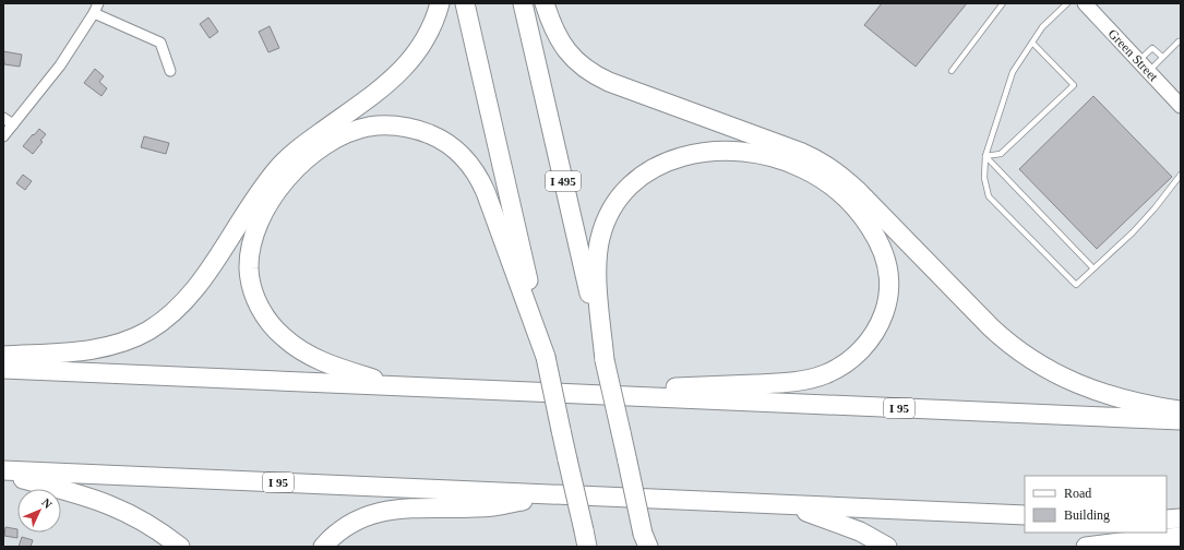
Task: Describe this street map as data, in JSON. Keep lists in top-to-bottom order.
{
  "streets": {
    "highway": ["I 495", "I 95"],
    "main road": ["Green Street"]
  },
  "legend": ["Road", "Building"],
  "north": "top right"
}
